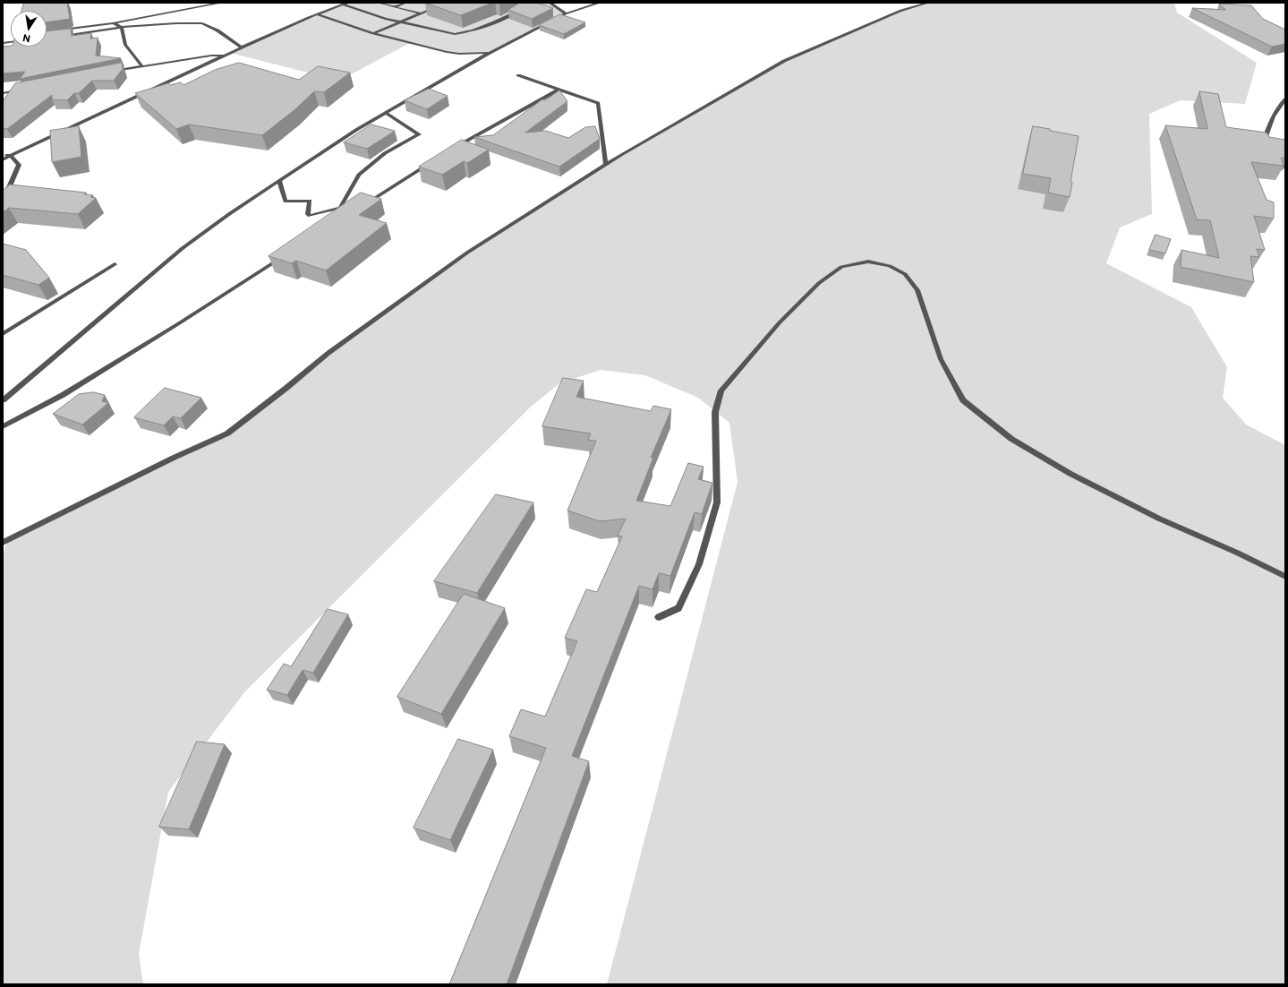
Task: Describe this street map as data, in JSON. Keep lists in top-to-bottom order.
{
  "north": "bottom"
}
